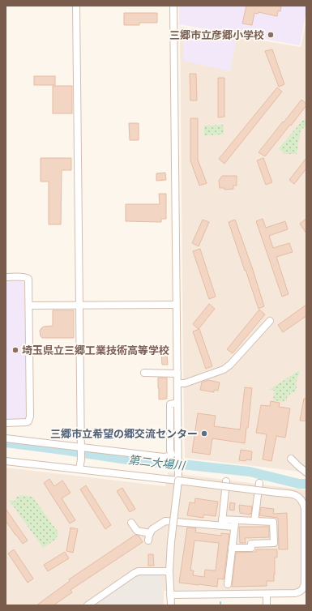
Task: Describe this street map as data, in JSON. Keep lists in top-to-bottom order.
{
  "water": ["第二大場川"],
  "places": ["三郷市立彦郷小学校", "埼玉県立三郷工業技術高等学校", "三郷市立希望の郷交流センター"]
}
